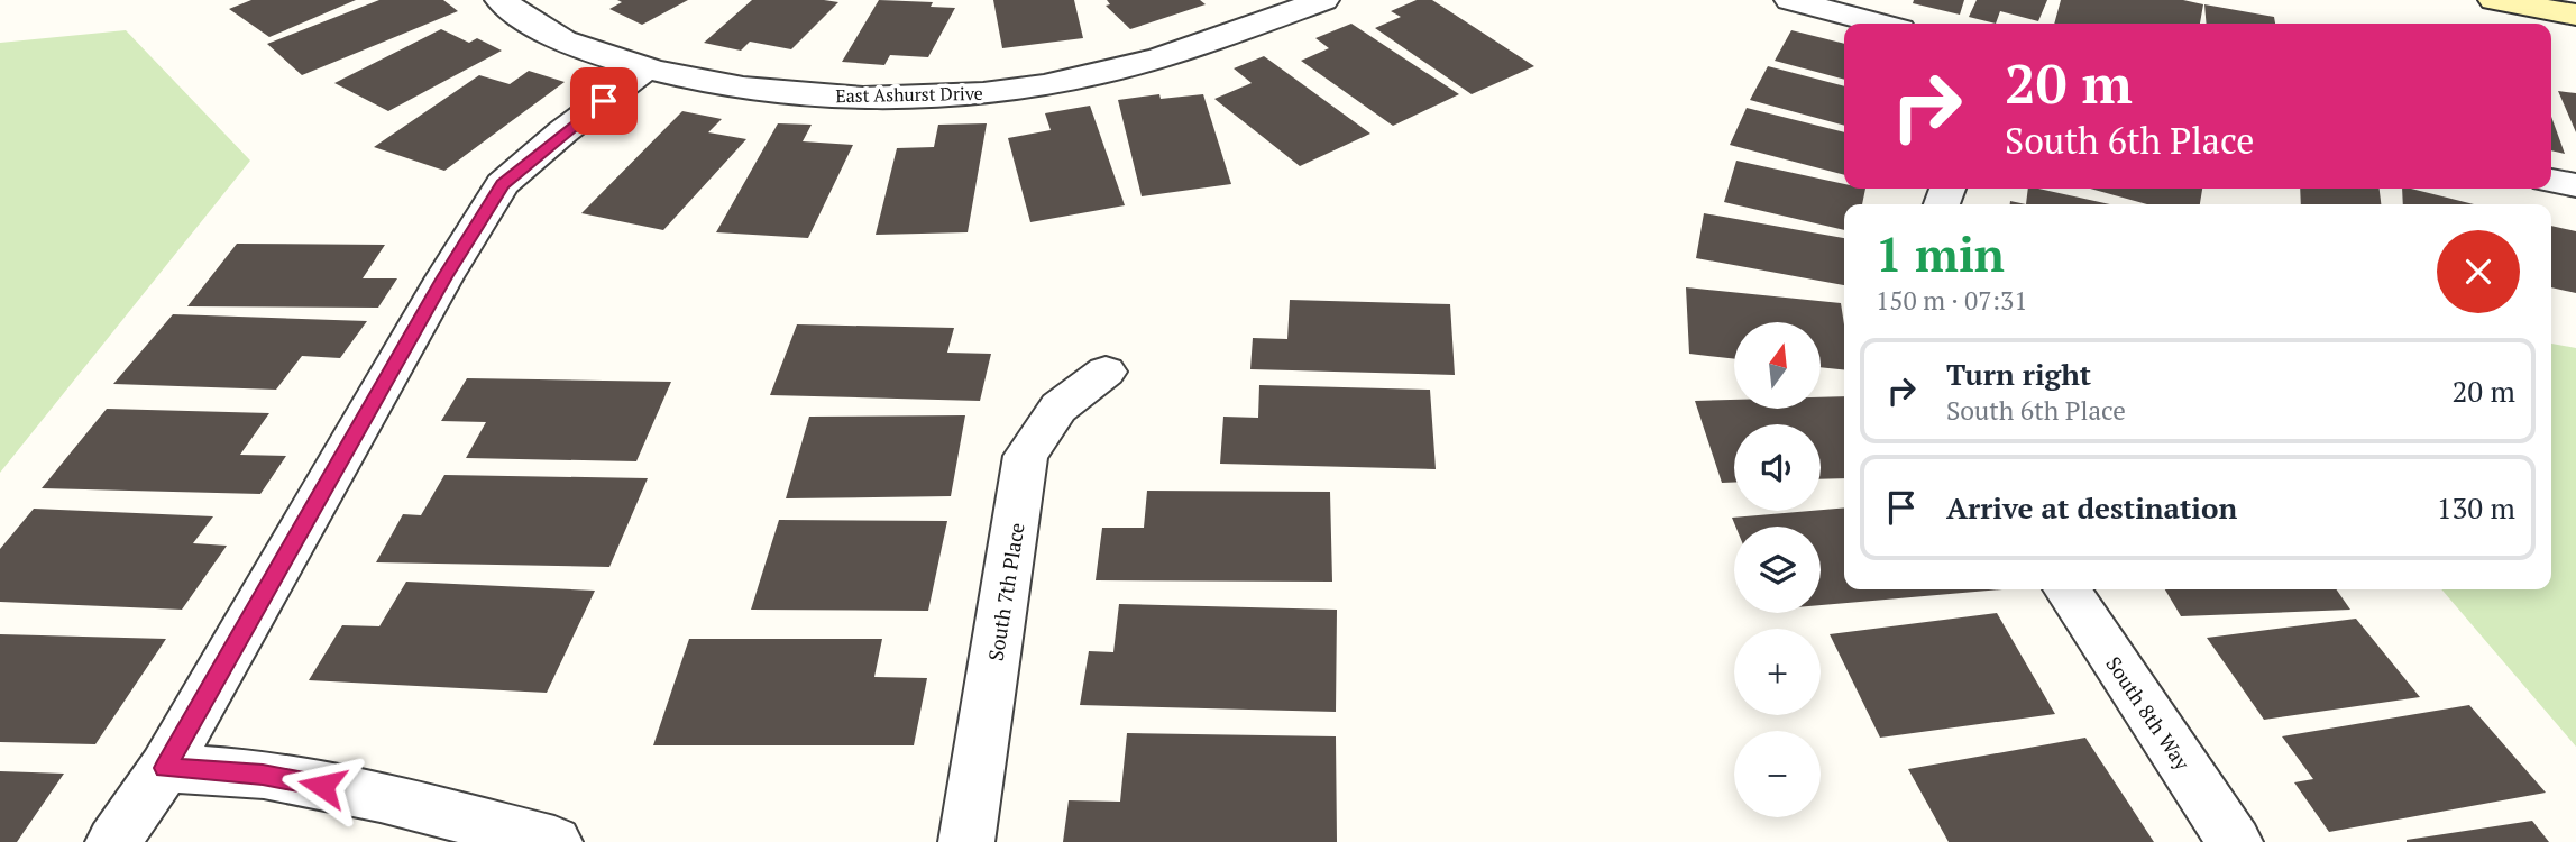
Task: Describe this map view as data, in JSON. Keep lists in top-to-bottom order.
{
  "streets": {
    "street": ["East Ashurst Drive", "South 7th Place", "South 8th Way"]
  },
  "north": "top",
  "page": {
    "turn": ["20 m", "South 6th Place"],
    "heading": ["1 min", "150 m · 07:31"],
    "map_buttons": ["+", "−"],
    "list": [
      {
        "name": "Turn right",
        "note": "South 6th Place",
        "value": "20 m"
      },
      {
        "name": "Arrive at destination",
        "value": "130 m"
      }
    ]
  }
}
